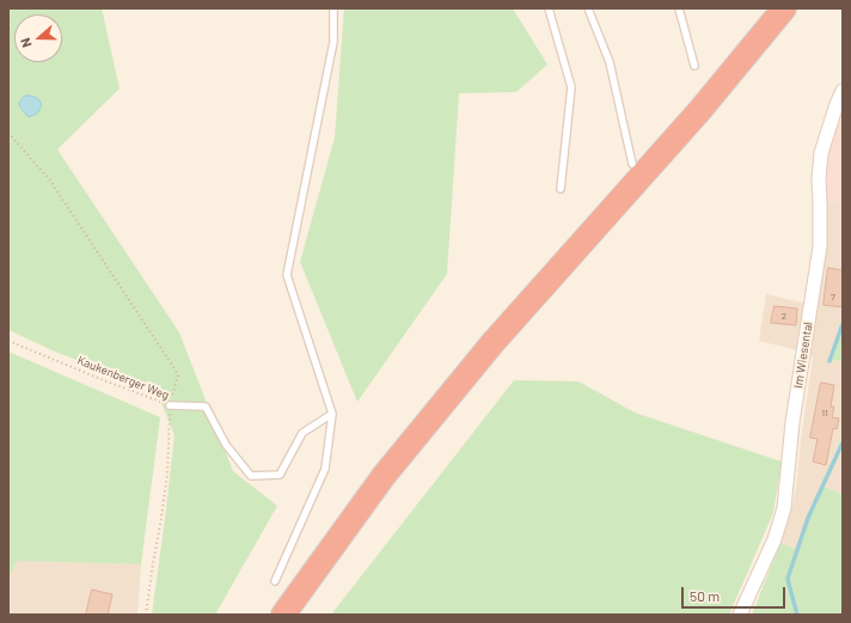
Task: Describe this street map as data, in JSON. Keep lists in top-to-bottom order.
{
  "streets": {
    "street": ["Im Wiesental"],
    "path": ["Kaukenberger Weg"]
  },
  "house_numbers": ["7", "2", "11"],
  "scale_bar": "50 m",
  "north": "left"
}
